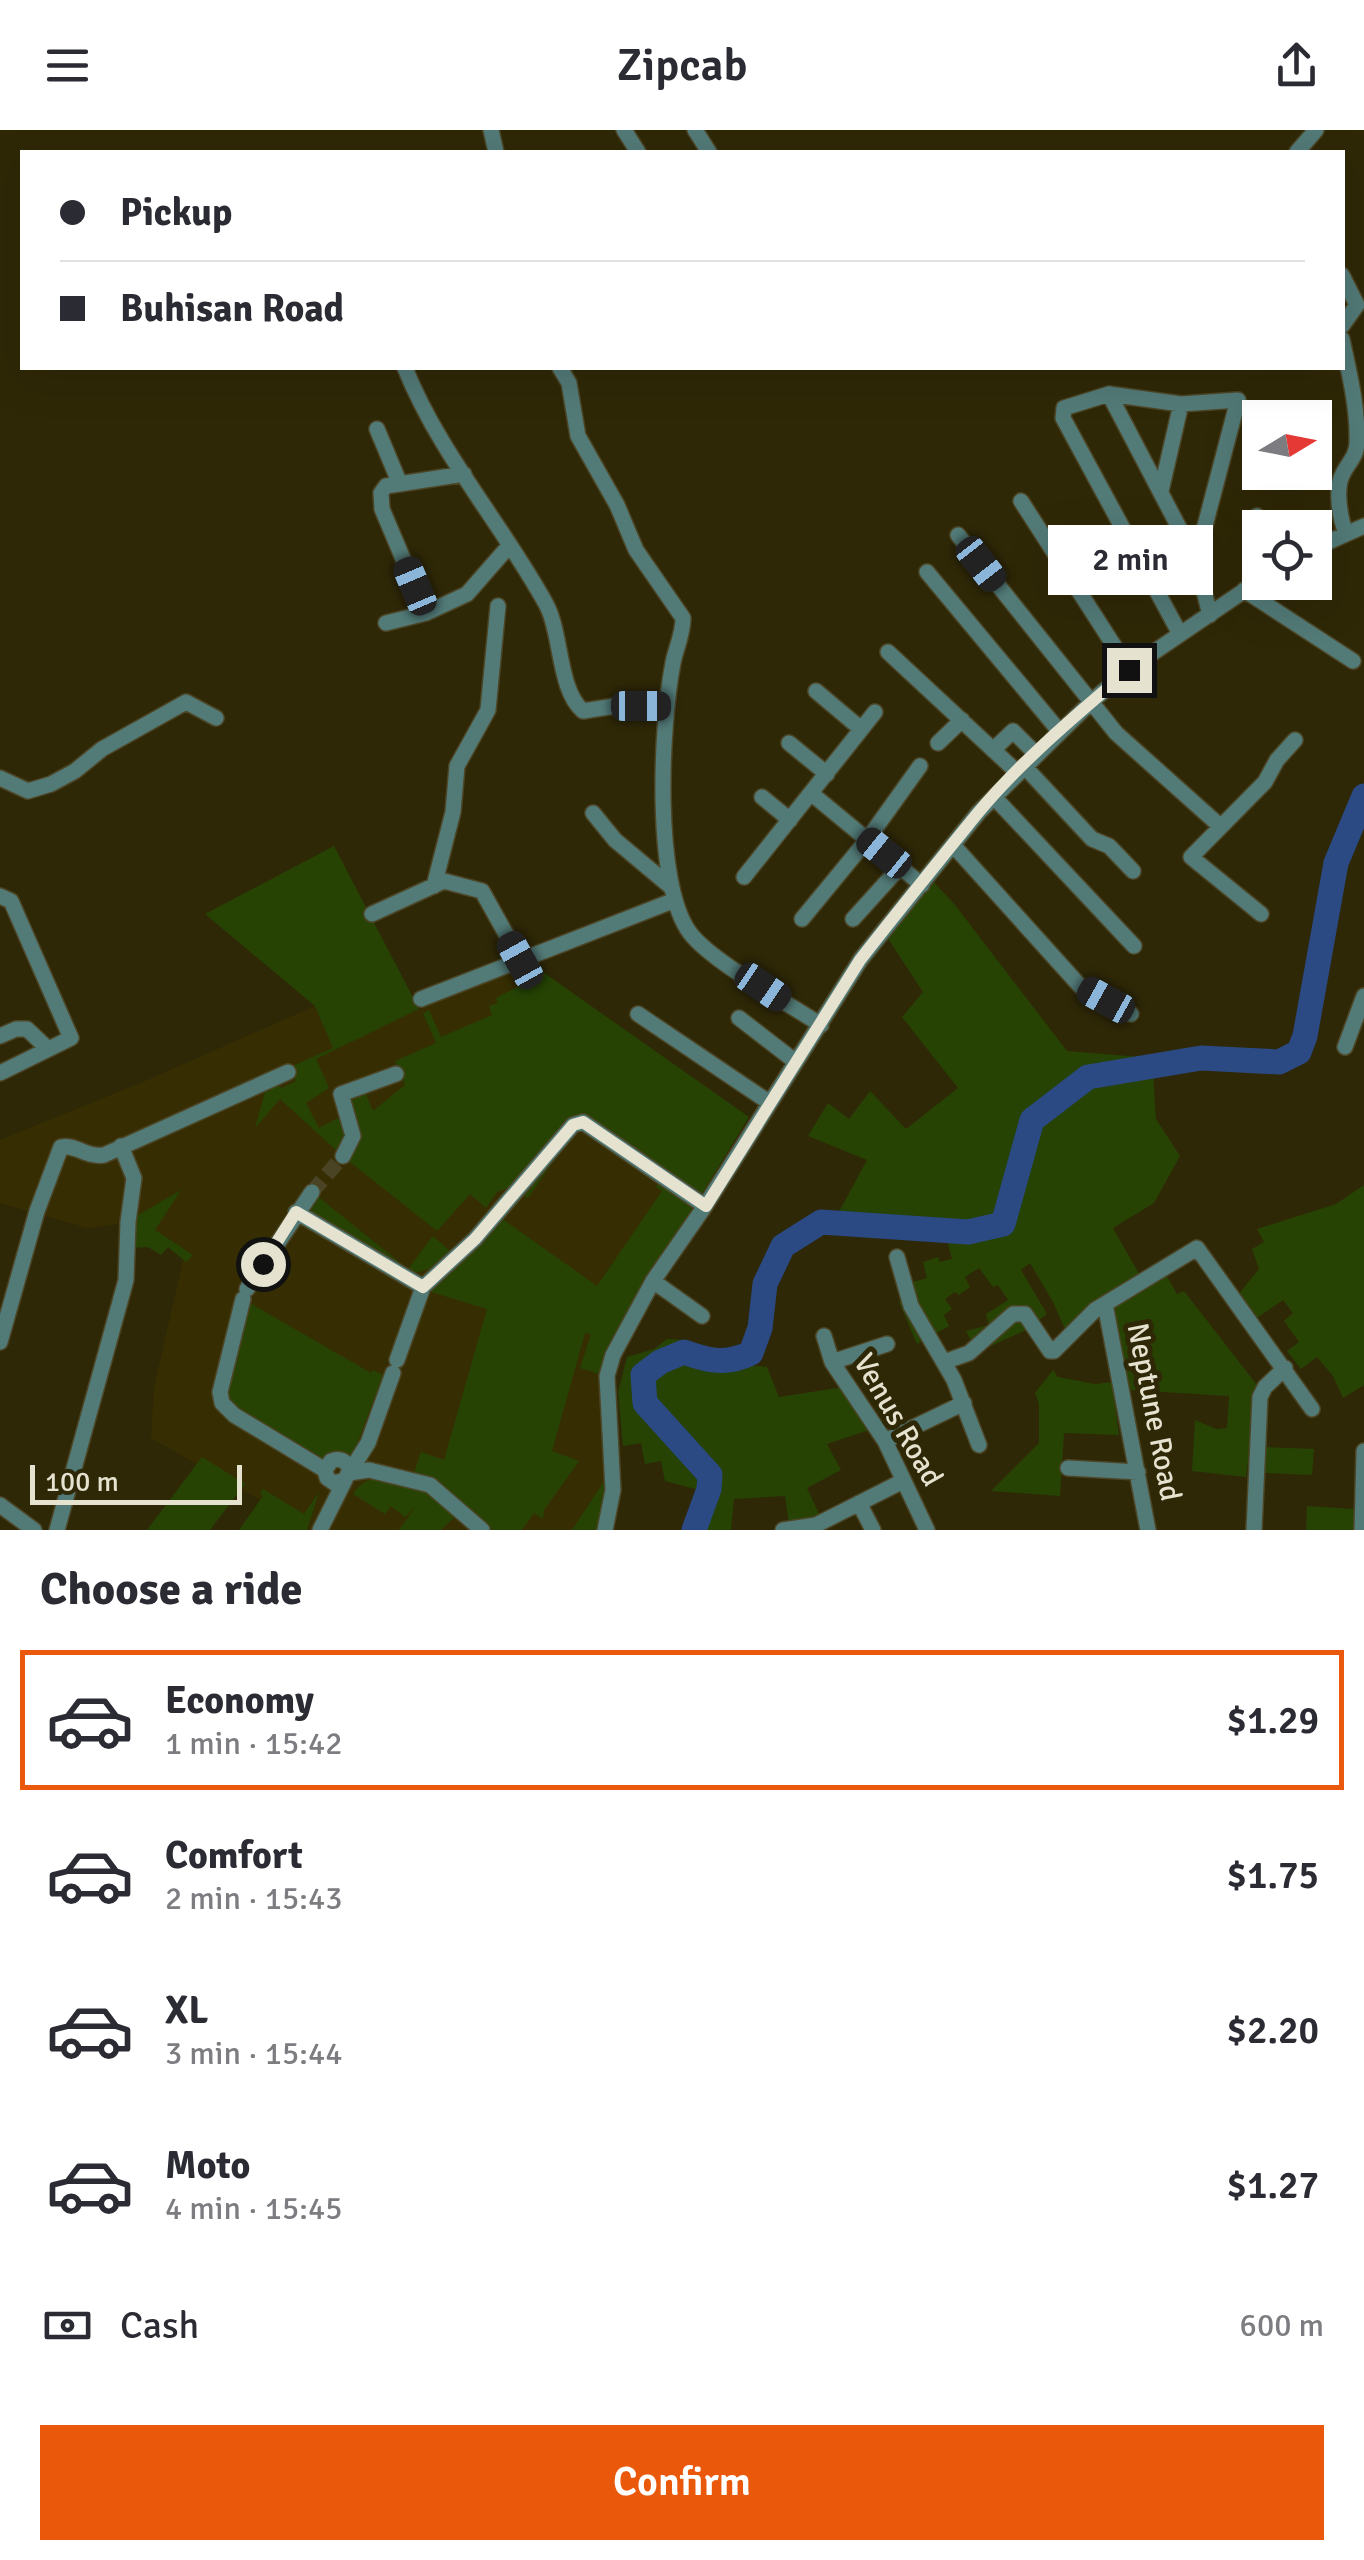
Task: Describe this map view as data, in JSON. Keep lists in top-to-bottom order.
{
  "streets": {
    "street": ["Neptune Road", "Venus Road"]
  },
  "scale_bar": "100 m",
  "north": "right",
  "page": {
    "header": "Zipcab",
    "banner": ["Pickup", "Buhisan Road"],
    "bubble": "2 min",
    "scale": "100 m",
    "heading": "Choose a ride",
    "list": [
      {
        "name": "Economy",
        "note": "1 min · 15:42",
        "value": "$1.29"
      },
      {
        "name": "Comfort",
        "note": "2 min · 15:43",
        "value": "$1.75"
      },
      {
        "name": "XL",
        "note": "3 min · 15:44",
        "value": "$2.20"
      },
      {
        "name": "Moto",
        "note": "4 min · 15:45",
        "value": "$1.27"
      }
    ],
    "pay": ["Cash", "600 m"],
    "buttons": "Confirm"
  }
}
